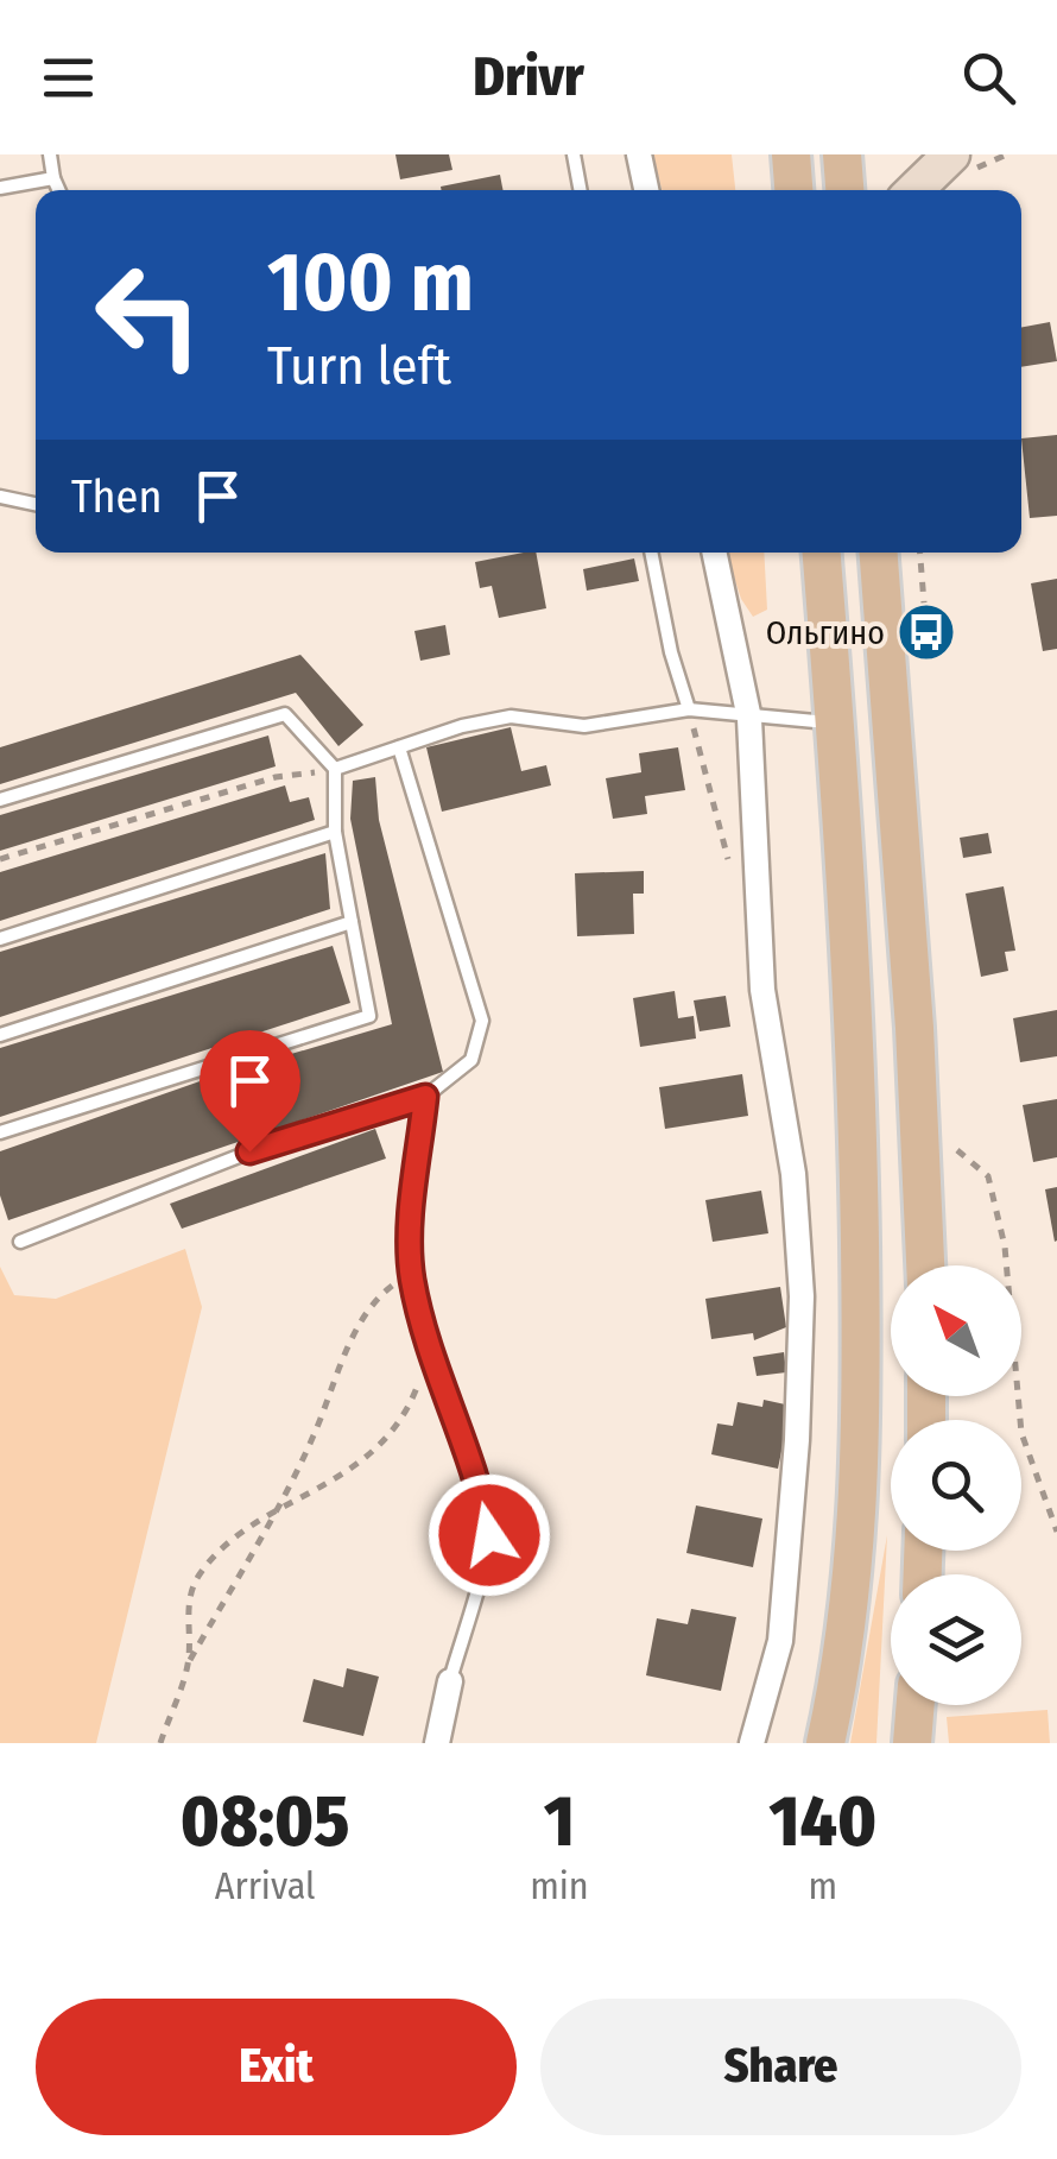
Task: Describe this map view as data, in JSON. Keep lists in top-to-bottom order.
{
  "places": {
    "bus stop": ["Ольгино"]
  },
  "north": "top left",
  "page": {
    "header": "Drivr",
    "turn": ["100 m", "Turn left"],
    "then": "Then",
    "eta": [
      "08:05",
      "Arrival",
      "1",
      "min",
      "140",
      "m"
    ],
    "buttons": ["Exit", "Share"]
  }
}
